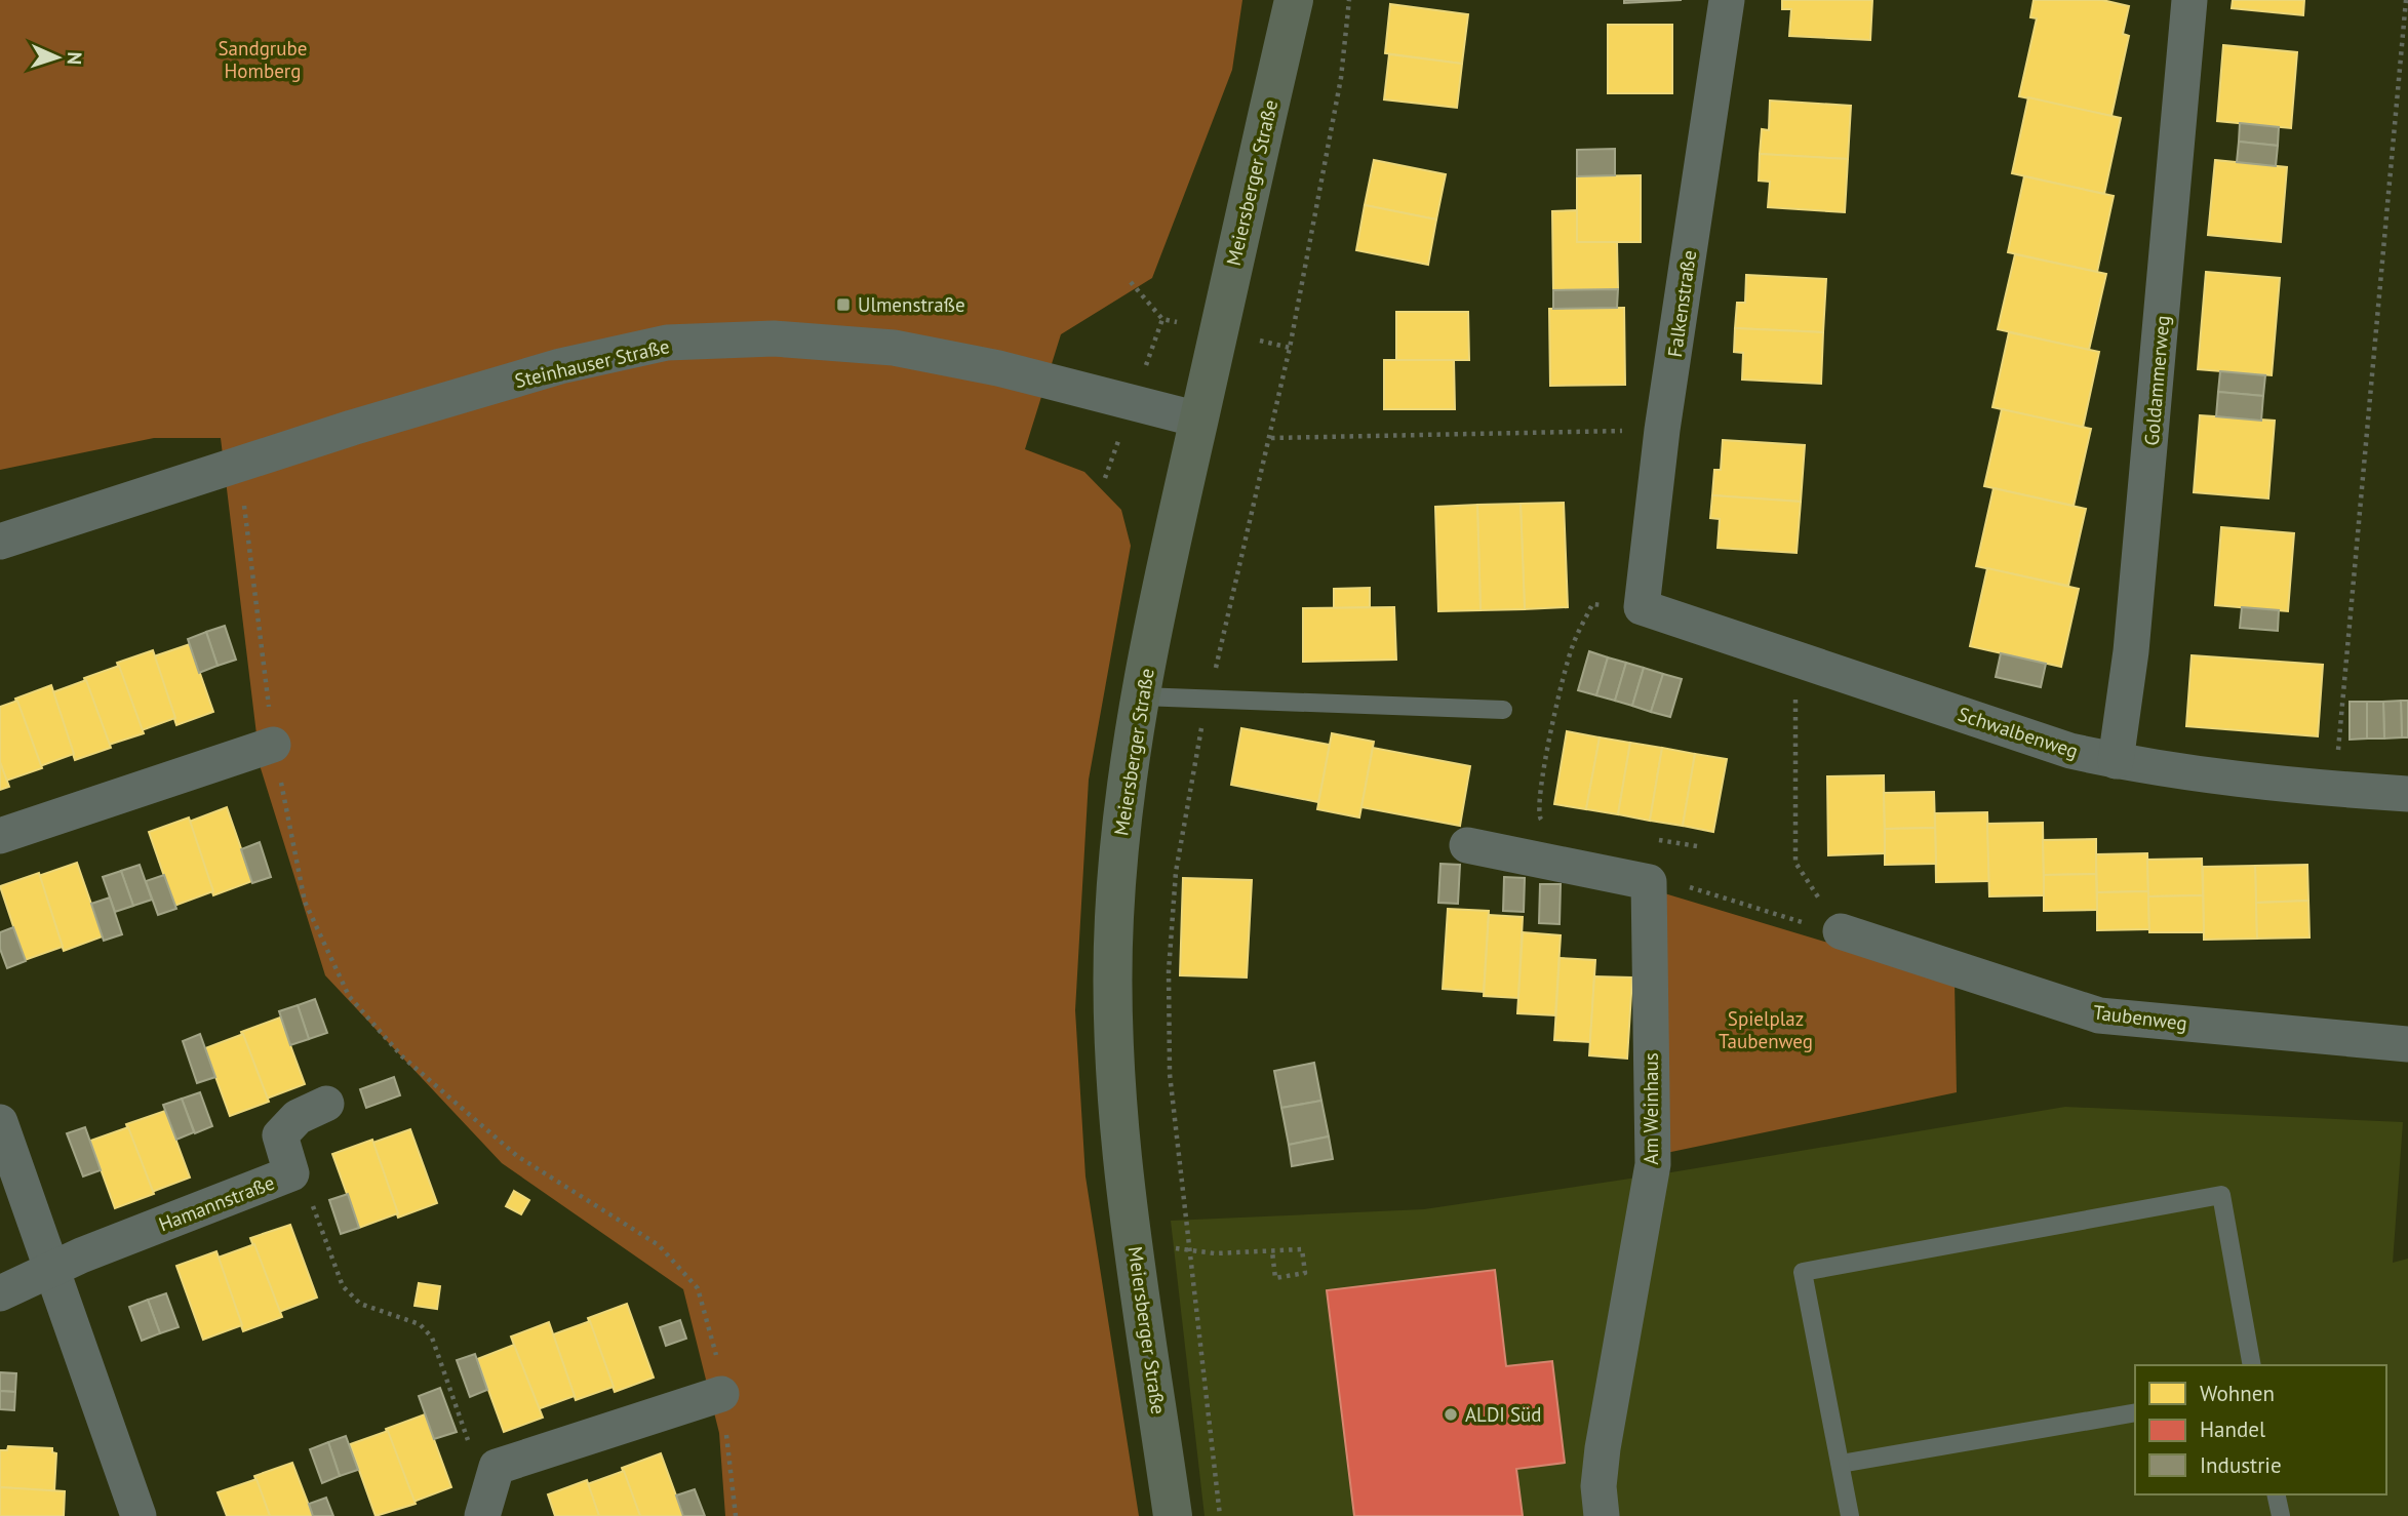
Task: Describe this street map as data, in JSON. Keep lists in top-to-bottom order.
{
  "streets": {
    "main road": ["Meiersberger Straße"],
    "street": [
      "Falkenstraße",
      "Steinhauser Straße",
      "Goldammerweg",
      "Schwalbenweg",
      "Taubenweg",
      "Am Weinhaus",
      "Hamannstraße"
    ]
  },
  "crossings": [
    ["Meiersberger Straße", "Steinhauser Straße"],
    ["Falkenstraße", "Schwalbenweg"],
    ["Goldammerweg", "Schwalbenweg"]
  ],
  "parks": ["Sandgrube Homberg", "Spielplaz Taubenweg"],
  "places": {
    "transit": ["Ulmenstraße"],
    "other": ["ALDI Süd"]
  },
  "legend": ["Wohnen", "Handel", "Industrie"],
  "north": "right"
}
